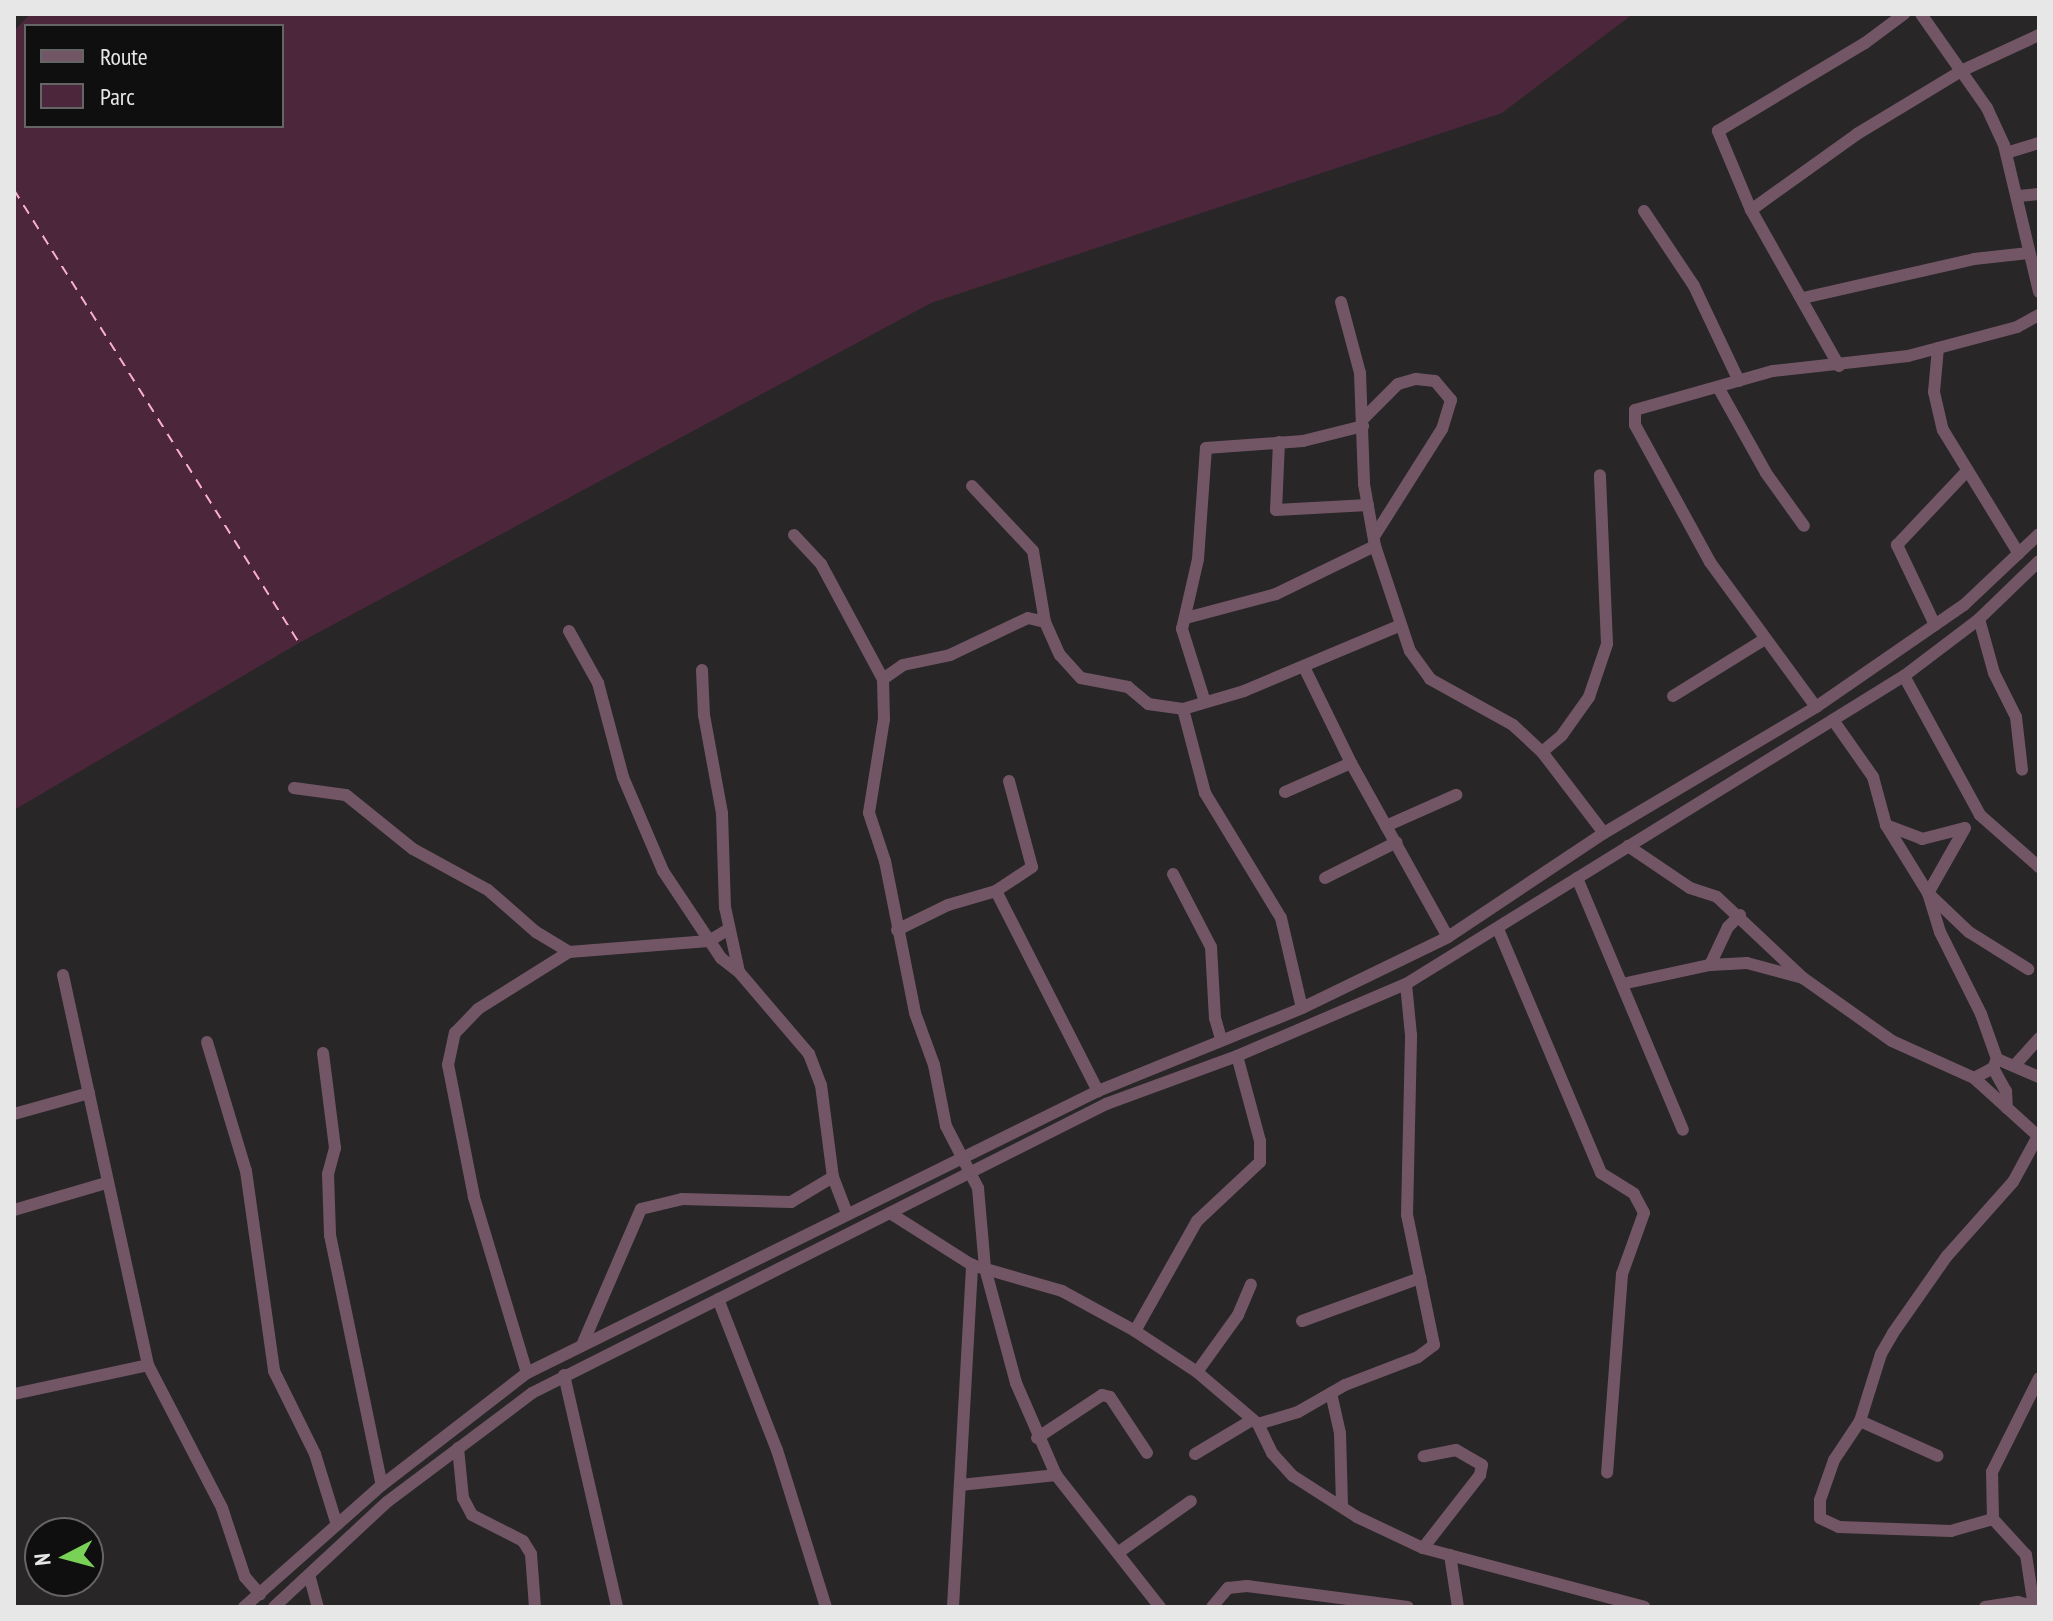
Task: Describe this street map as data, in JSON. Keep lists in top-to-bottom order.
{
  "legend": ["Route", "Parc"],
  "north": "left"
}
